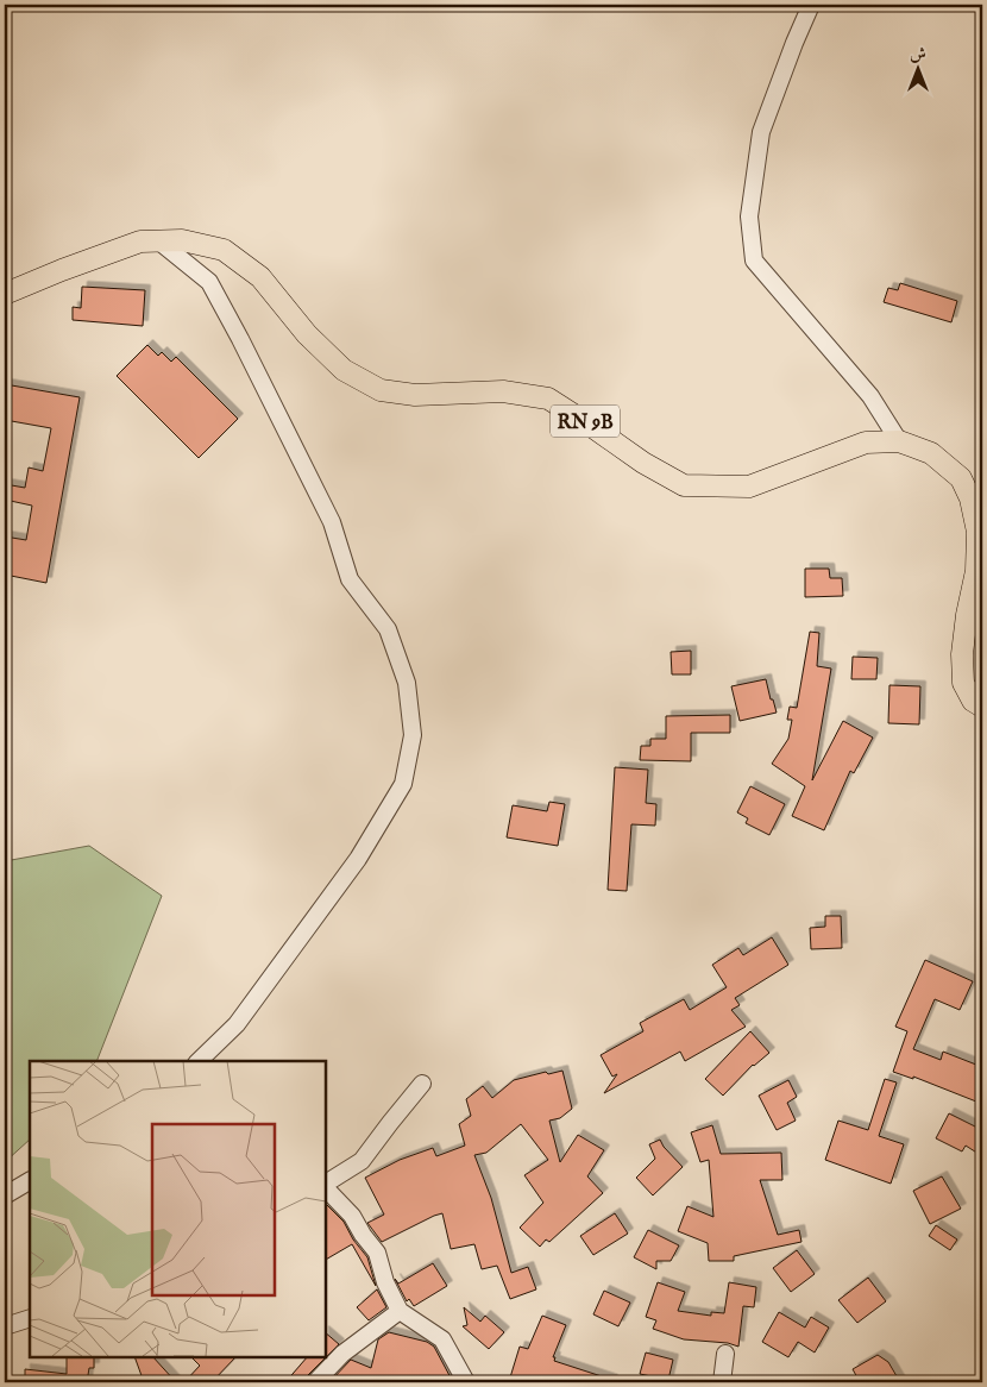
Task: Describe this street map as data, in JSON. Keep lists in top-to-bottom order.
{
  "streets": {
    "main road": ["RN 9B"]
  },
  "north": "top"
}
